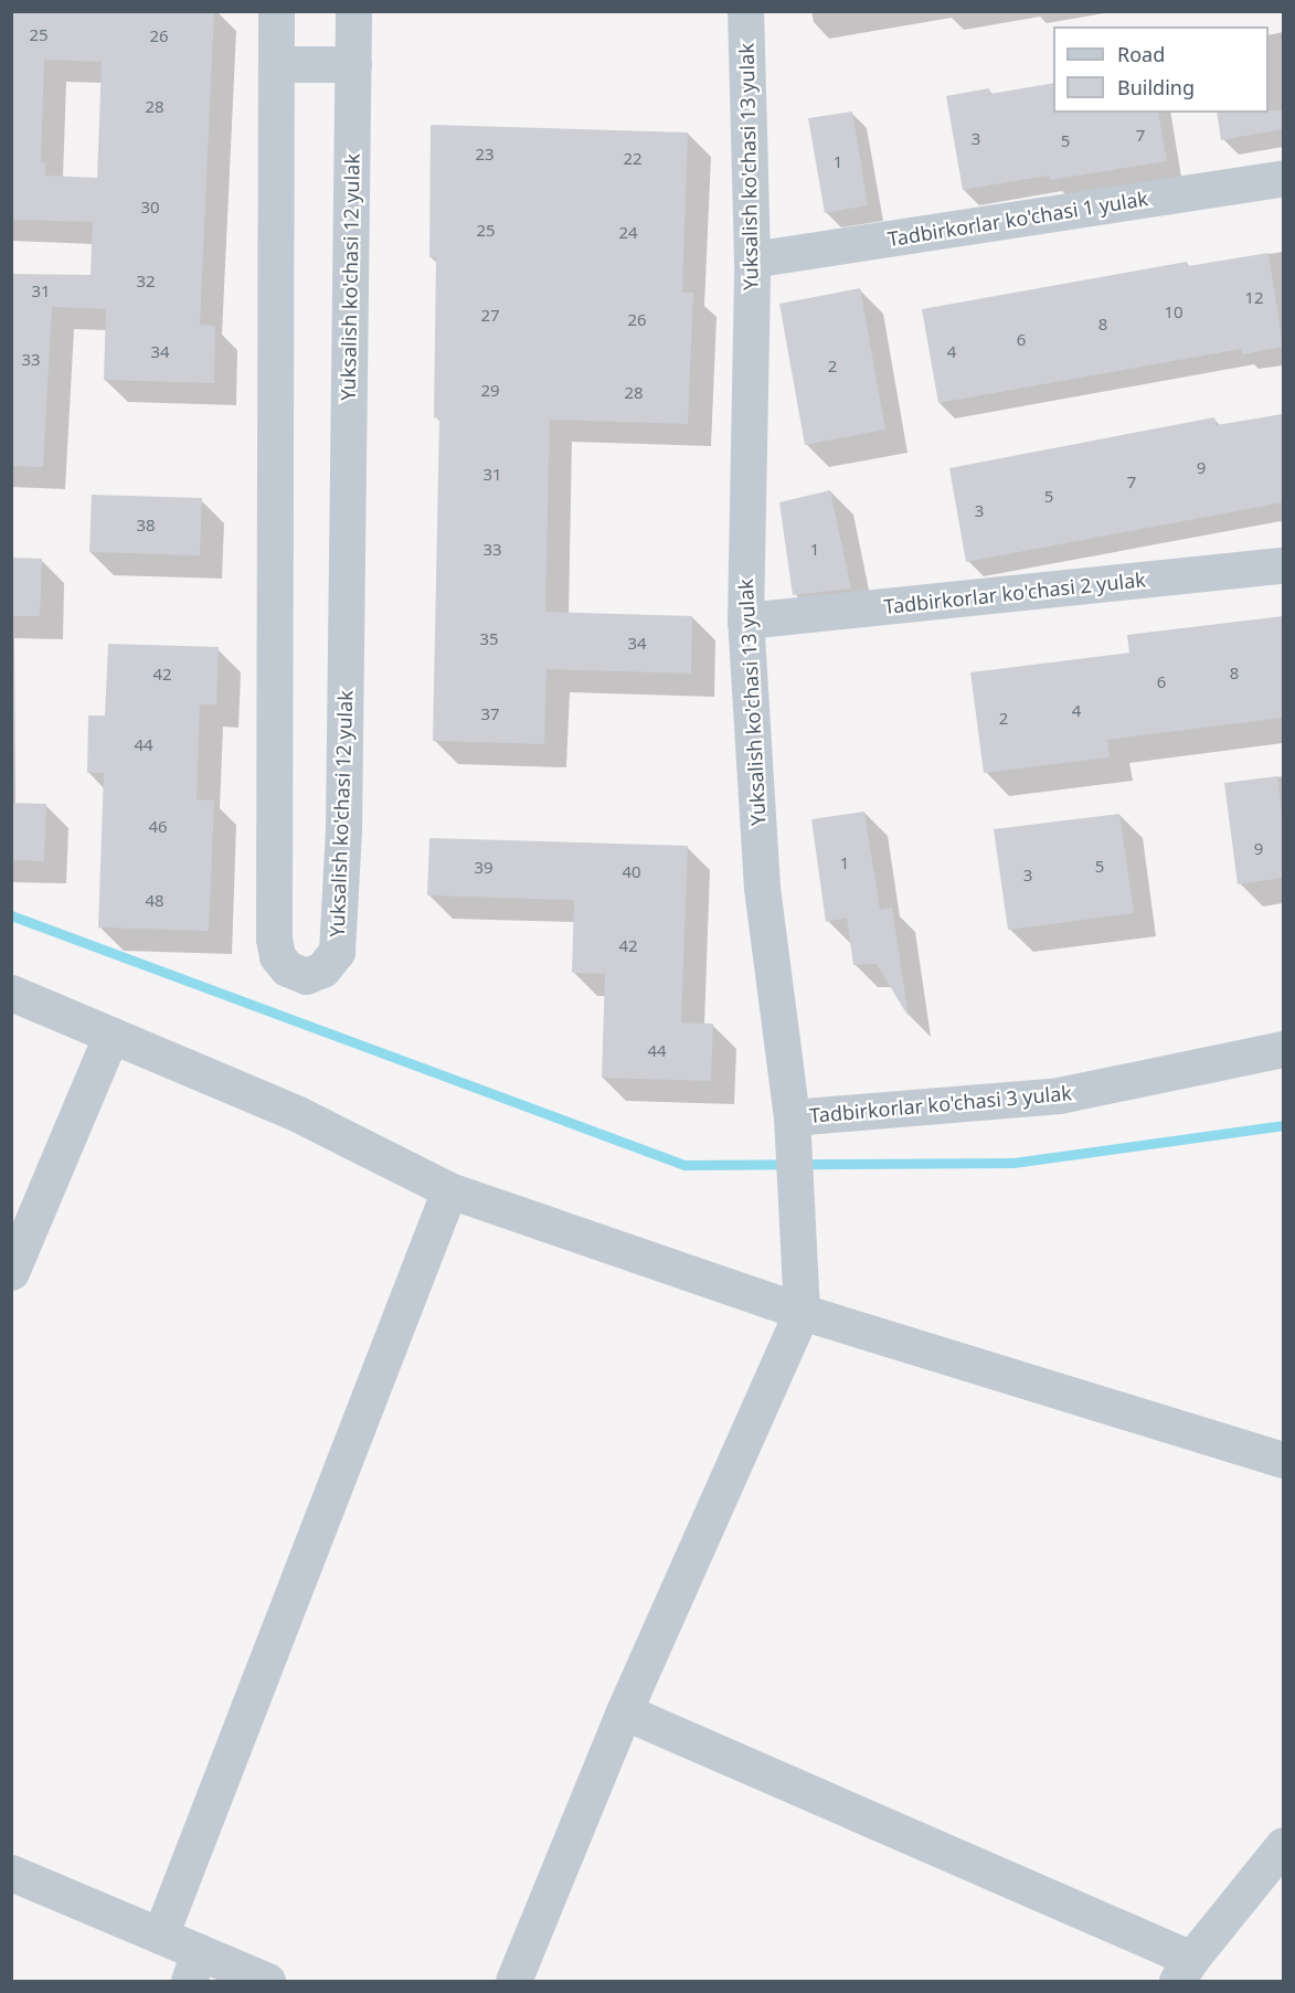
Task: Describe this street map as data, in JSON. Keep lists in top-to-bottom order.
{
  "streets": {
    "street": [
      "Yuksalish ko'chasi 13 yulak",
      "Tadbirkorlar ko'chasi 1 yulak",
      "Yuksalish ko'chasi 12 yulak",
      "Tadbirkorlar ko'chasi 2 yulak",
      "Tadbirkorlar ko'chasi 3 yulak"
    ]
  },
  "crossings": [
    ["Yuksalish ko'chasi 13 yulak", "Tadbirkorlar ko'chasi 1 yulak"],
    ["Yuksalish ko'chasi 13 yulak", "Tadbirkorlar ko'chasi 2 yulak"],
    ["Yuksalish ko'chasi 13 yulak", "Tadbirkorlar ko'chasi 3 yulak"]
  ],
  "house_numbers": [
    "25",
    "26",
    "28",
    "7",
    "3",
    "5",
    "23",
    "22",
    "1",
    "30",
    "25",
    "24",
    "32",
    "31",
    "12",
    "10",
    "27",
    "26",
    "8",
    "6",
    "34",
    "4",
    "33",
    "2",
    "29",
    "28",
    "9",
    "31",
    "7",
    "5",
    "3",
    "38",
    "33",
    "1",
    "35",
    "34",
    "8",
    "42",
    "6",
    "4",
    "37",
    "2",
    "44",
    "46",
    "9",
    "1",
    "5",
    "39",
    "40",
    "3",
    "48",
    "42",
    "44"
  ],
  "legend": ["Road", "Building"]
}
